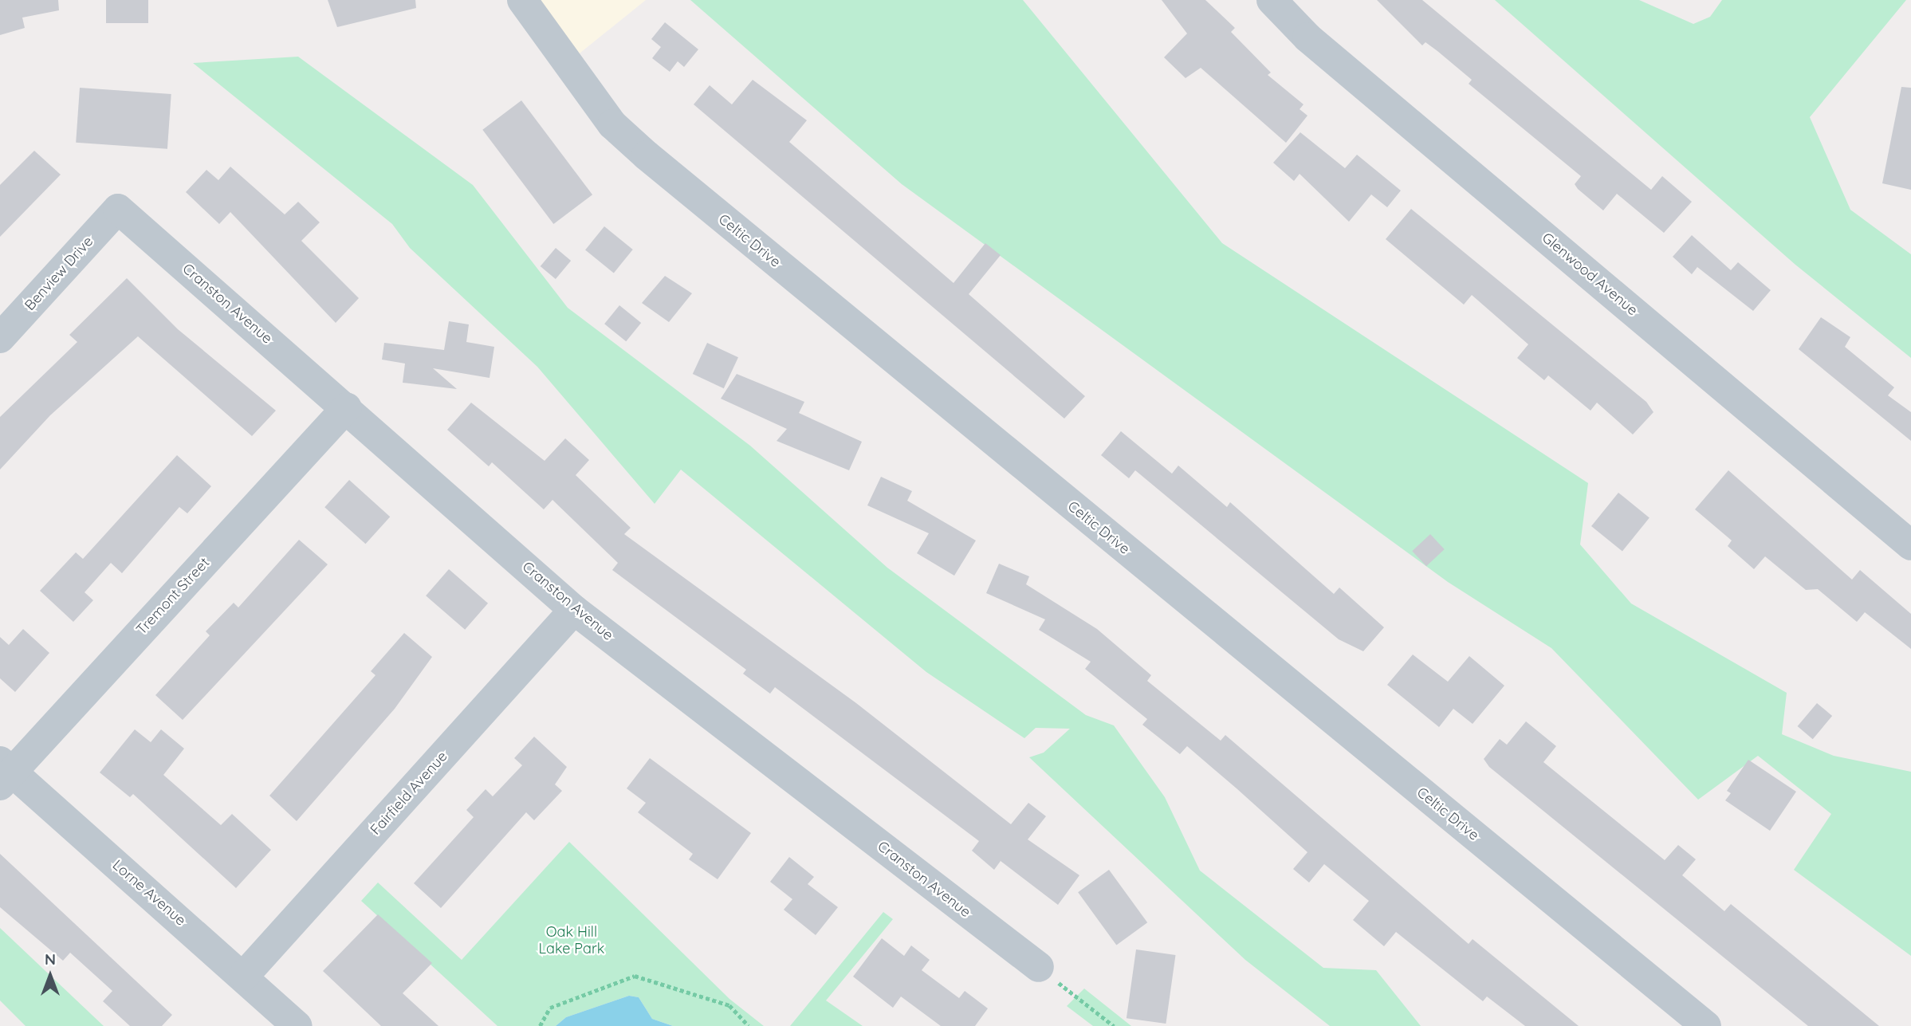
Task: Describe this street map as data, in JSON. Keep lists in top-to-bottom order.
{
  "streets": {
    "street": [
      "Celtic Drive",
      "Benview Drive",
      "Glenwood Avenue",
      "Cranston Avenue",
      "Tremont Street",
      "Fairfield Avenue",
      "Lorne Avenue"
    ]
  },
  "crossings": [
    ["Benview Drive", "Cranston Avenue"],
    ["Cranston Avenue", "Tremont Street"],
    ["Cranston Avenue", "Fairfield Avenue"],
    ["Tremont Street", "Lorne Avenue"],
    ["Fairfield Avenue", "Lorne Avenue"]
  ],
  "parks": ["Oak Hill Lake Park"],
  "north": "top"
}
